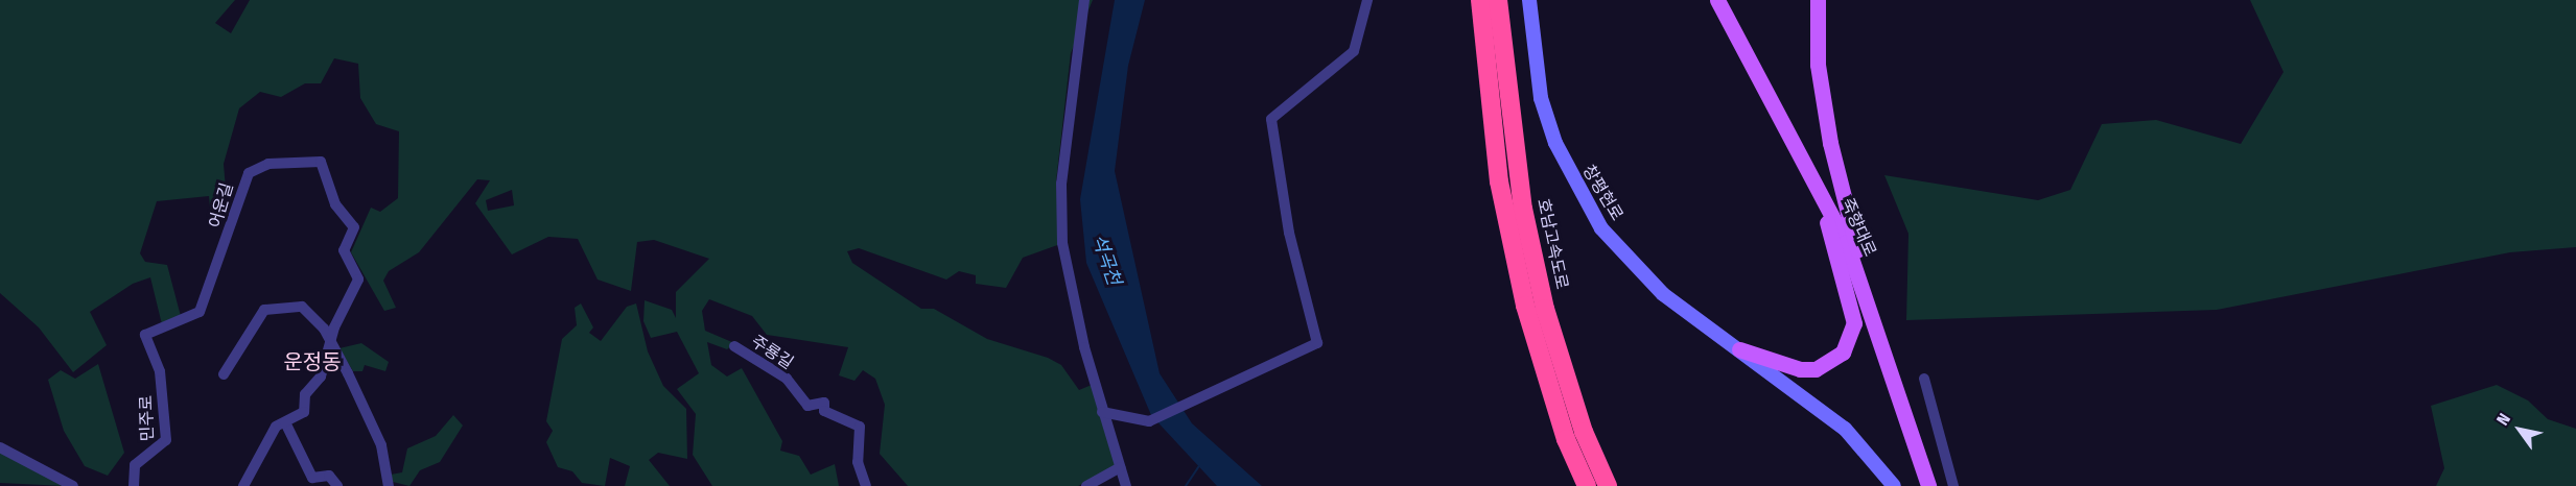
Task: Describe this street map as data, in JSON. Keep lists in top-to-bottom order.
{
  "streets": {
    "highway": ["호남고속도로"],
    "main road": ["창평현로", "죽향대로"],
    "street": ["어운길", "주룡길", "민주로"]
  },
  "crossings": [
    ["어운길", "민주로"]
  ],
  "districts": ["운정동"],
  "water": ["석곡천"],
  "north": "top left"
}
